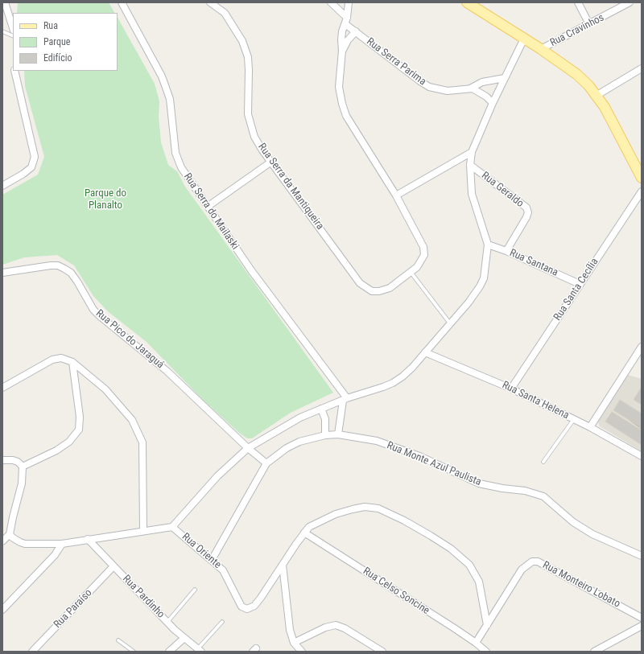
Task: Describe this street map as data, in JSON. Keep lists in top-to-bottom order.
{
  "streets": {
    "street": [
      "Rua Cravinhos",
      "Rua Serra Parima",
      "Rua Serra da Mantiqueira",
      "Rua Geraldo",
      "Rua Serra do Mailaski",
      "Rua Santana",
      "Rua Santa Cecília",
      "Rua Pico do Jaraguá",
      "Rua Santa Helena",
      "Rua Monte Azul Paulista",
      "Rua Oriente",
      "Rua Monteiro Lobato",
      "Rua Celso Soncine",
      "Rua Pardinho",
      "Rua Paraíso"
    ]
  },
  "crossings": [
    ["Rua Geraldo", "Rua Santana"],
    ["Rua Santana", "Rua Santa Cecília"],
    ["Rua Santa Cecília", "Rua Santa Helena"],
    ["Rua Pico do Jaraguá", "Rua Monte Azul Paulista"],
    ["Rua Oriente", "Rua Monteiro Lobato"],
    ["Rua Oriente", "Rua Celso Soncine"],
    ["Rua Pardinho", "Rua Paraíso"]
  ],
  "parks": ["Parque do Planalto"],
  "legend": ["Rua", "Parque", "Edifício"]
}
